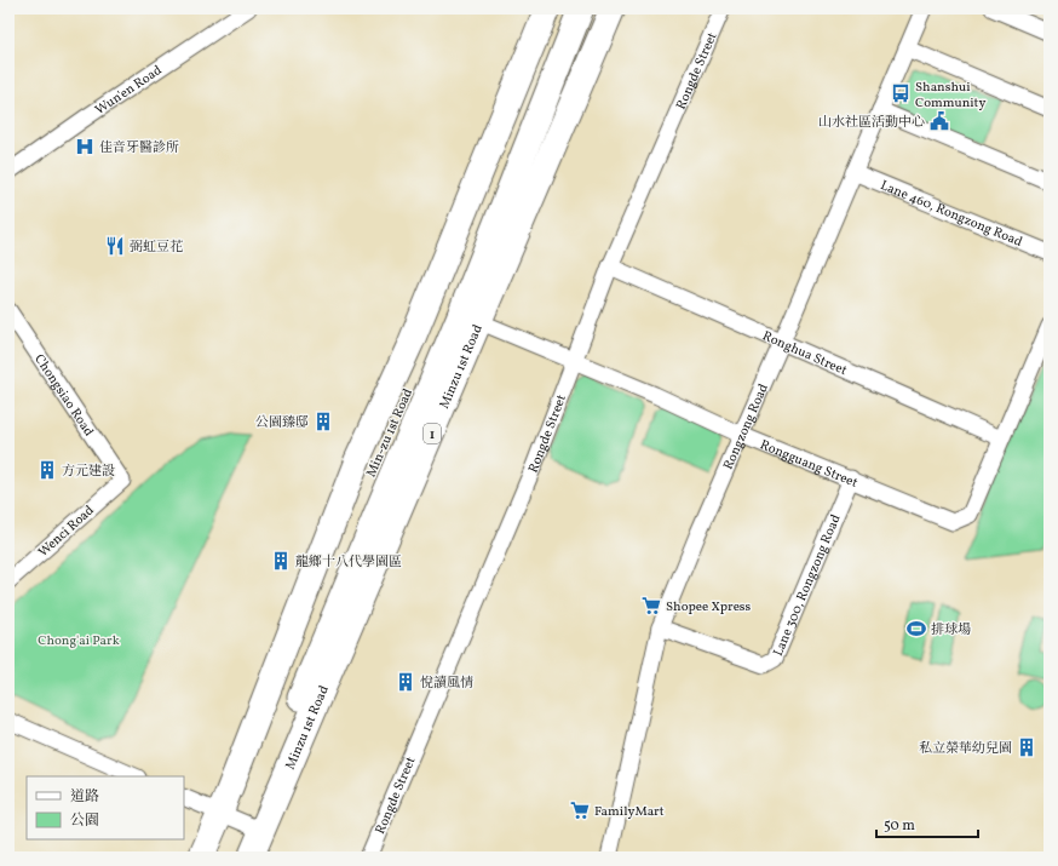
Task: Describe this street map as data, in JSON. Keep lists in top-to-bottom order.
{
  "streets": {
    "main road": ["Minzu 1st Road", "Min-zu 1st Road", "1"],
    "street": [
      "Rongde Street",
      "Wun'en Road",
      "Lane 460, Rongzong Road",
      "Ronghua Street",
      "Chongsiao Road",
      "Rongzong Road",
      "Rongguang Street",
      "Wenci Road",
      "Lane 300, Rongzong Road"
    ]
  },
  "crossings": [
    ["Rongde Street", "Ronghua Street"],
    ["Rongde Street", "Rongguang Street"],
    ["Lane 460, Rongzong Road", "Rongzong Road"],
    ["Ronghua Street", "Rongzong Road"],
    ["Ronghua Street", "Rongguang Street"],
    ["Minzu 1st Road", "Min-zu 1st Road"],
    ["Minzu 1st Road", "Rongguang Street"],
    ["Chongsiao Road", "Wenci Road"],
    ["Rongzong Road", "Rongguang Street"],
    ["Rongzong Road", "Lane 300, Rongzong Road"],
    ["Rongguang Street", "Lane 300, Rongzong Road"]
  ],
  "parks": ["Chong'ai Park"],
  "places": {
    "bus stop": ["Shanshui Community"],
    "public building": ["山水社區活動中心"],
    "hospital": ["佳音牙醫診所"],
    "restaurant": ["弼虹豆花"],
    "building": [
      "公園臻邸",
      "方元建設",
      "龍鄉十八代學園區",
      "悅讀風情",
      "私立榮華幼兒園"
    ],
    "supermarket": ["Shopee Xpress", "FamilyMart"],
    "sports": ["排球場"]
  },
  "legend": ["道路", "公園"],
  "scale_bar": "50 m"
}
